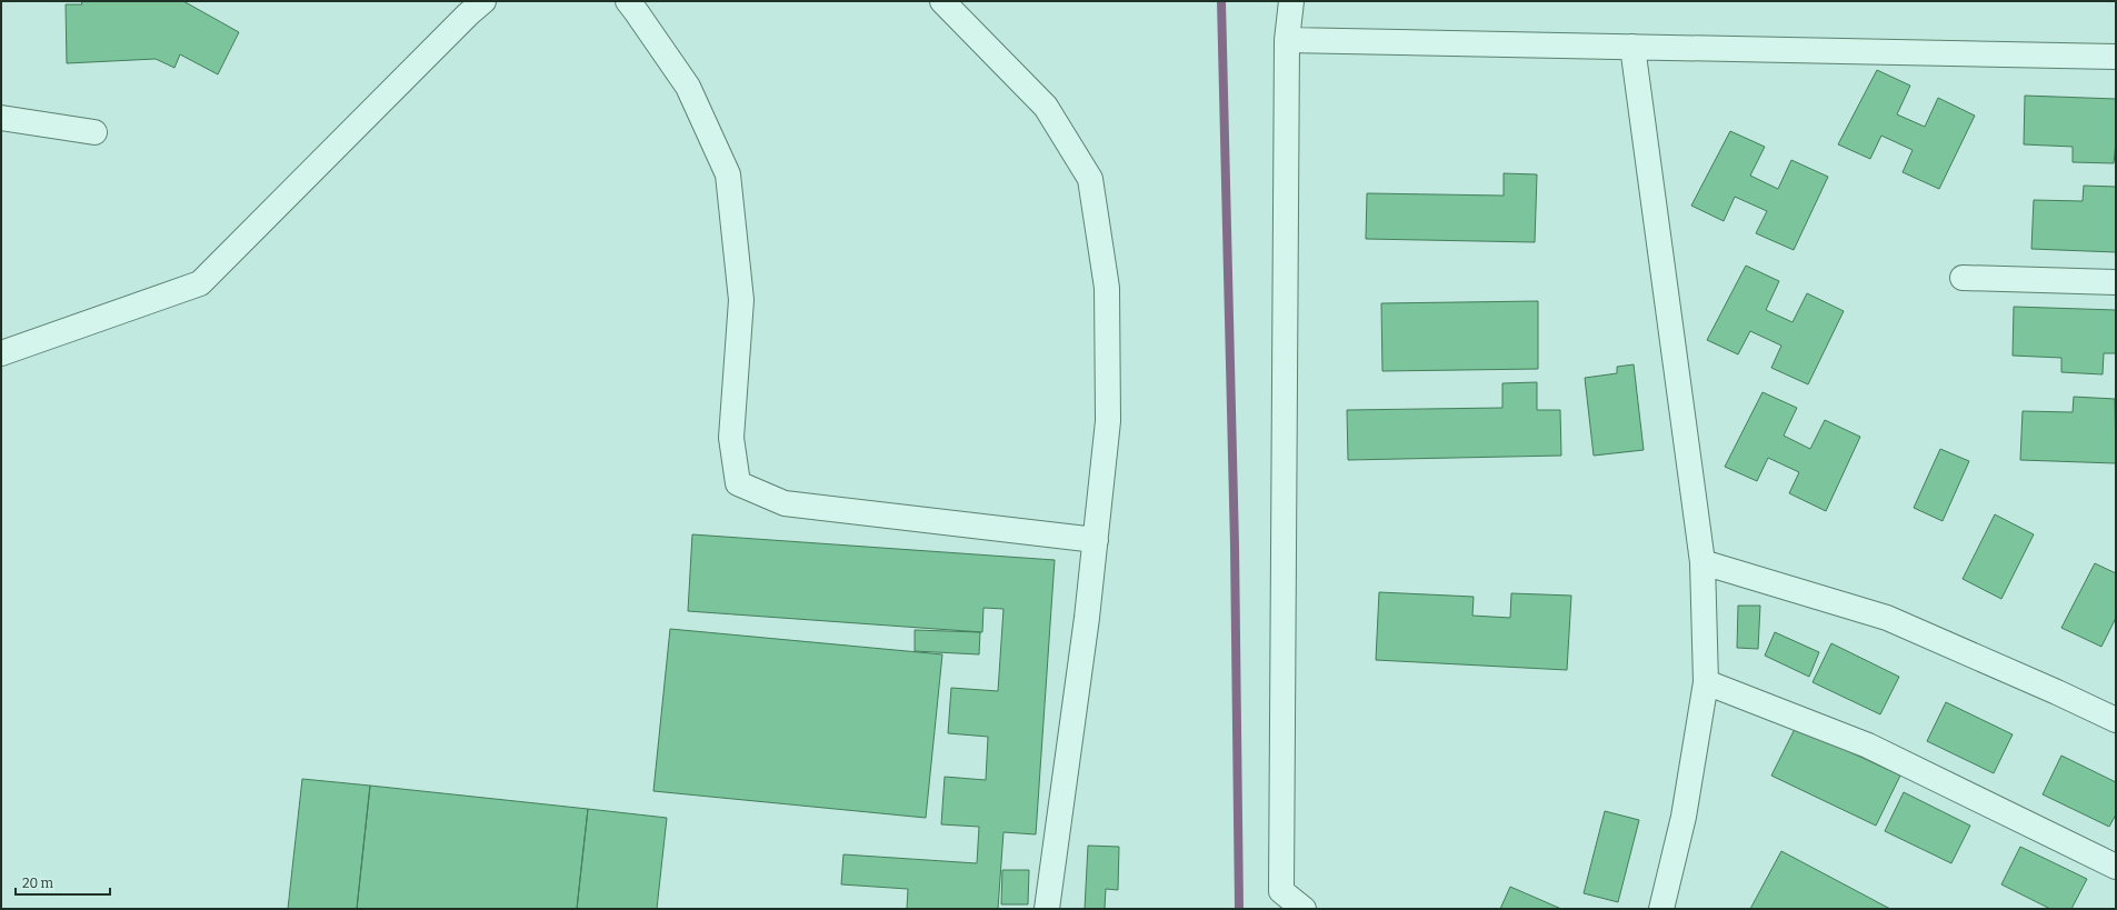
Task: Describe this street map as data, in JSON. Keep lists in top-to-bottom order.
{
  "scale_bar": "20 m"
}
